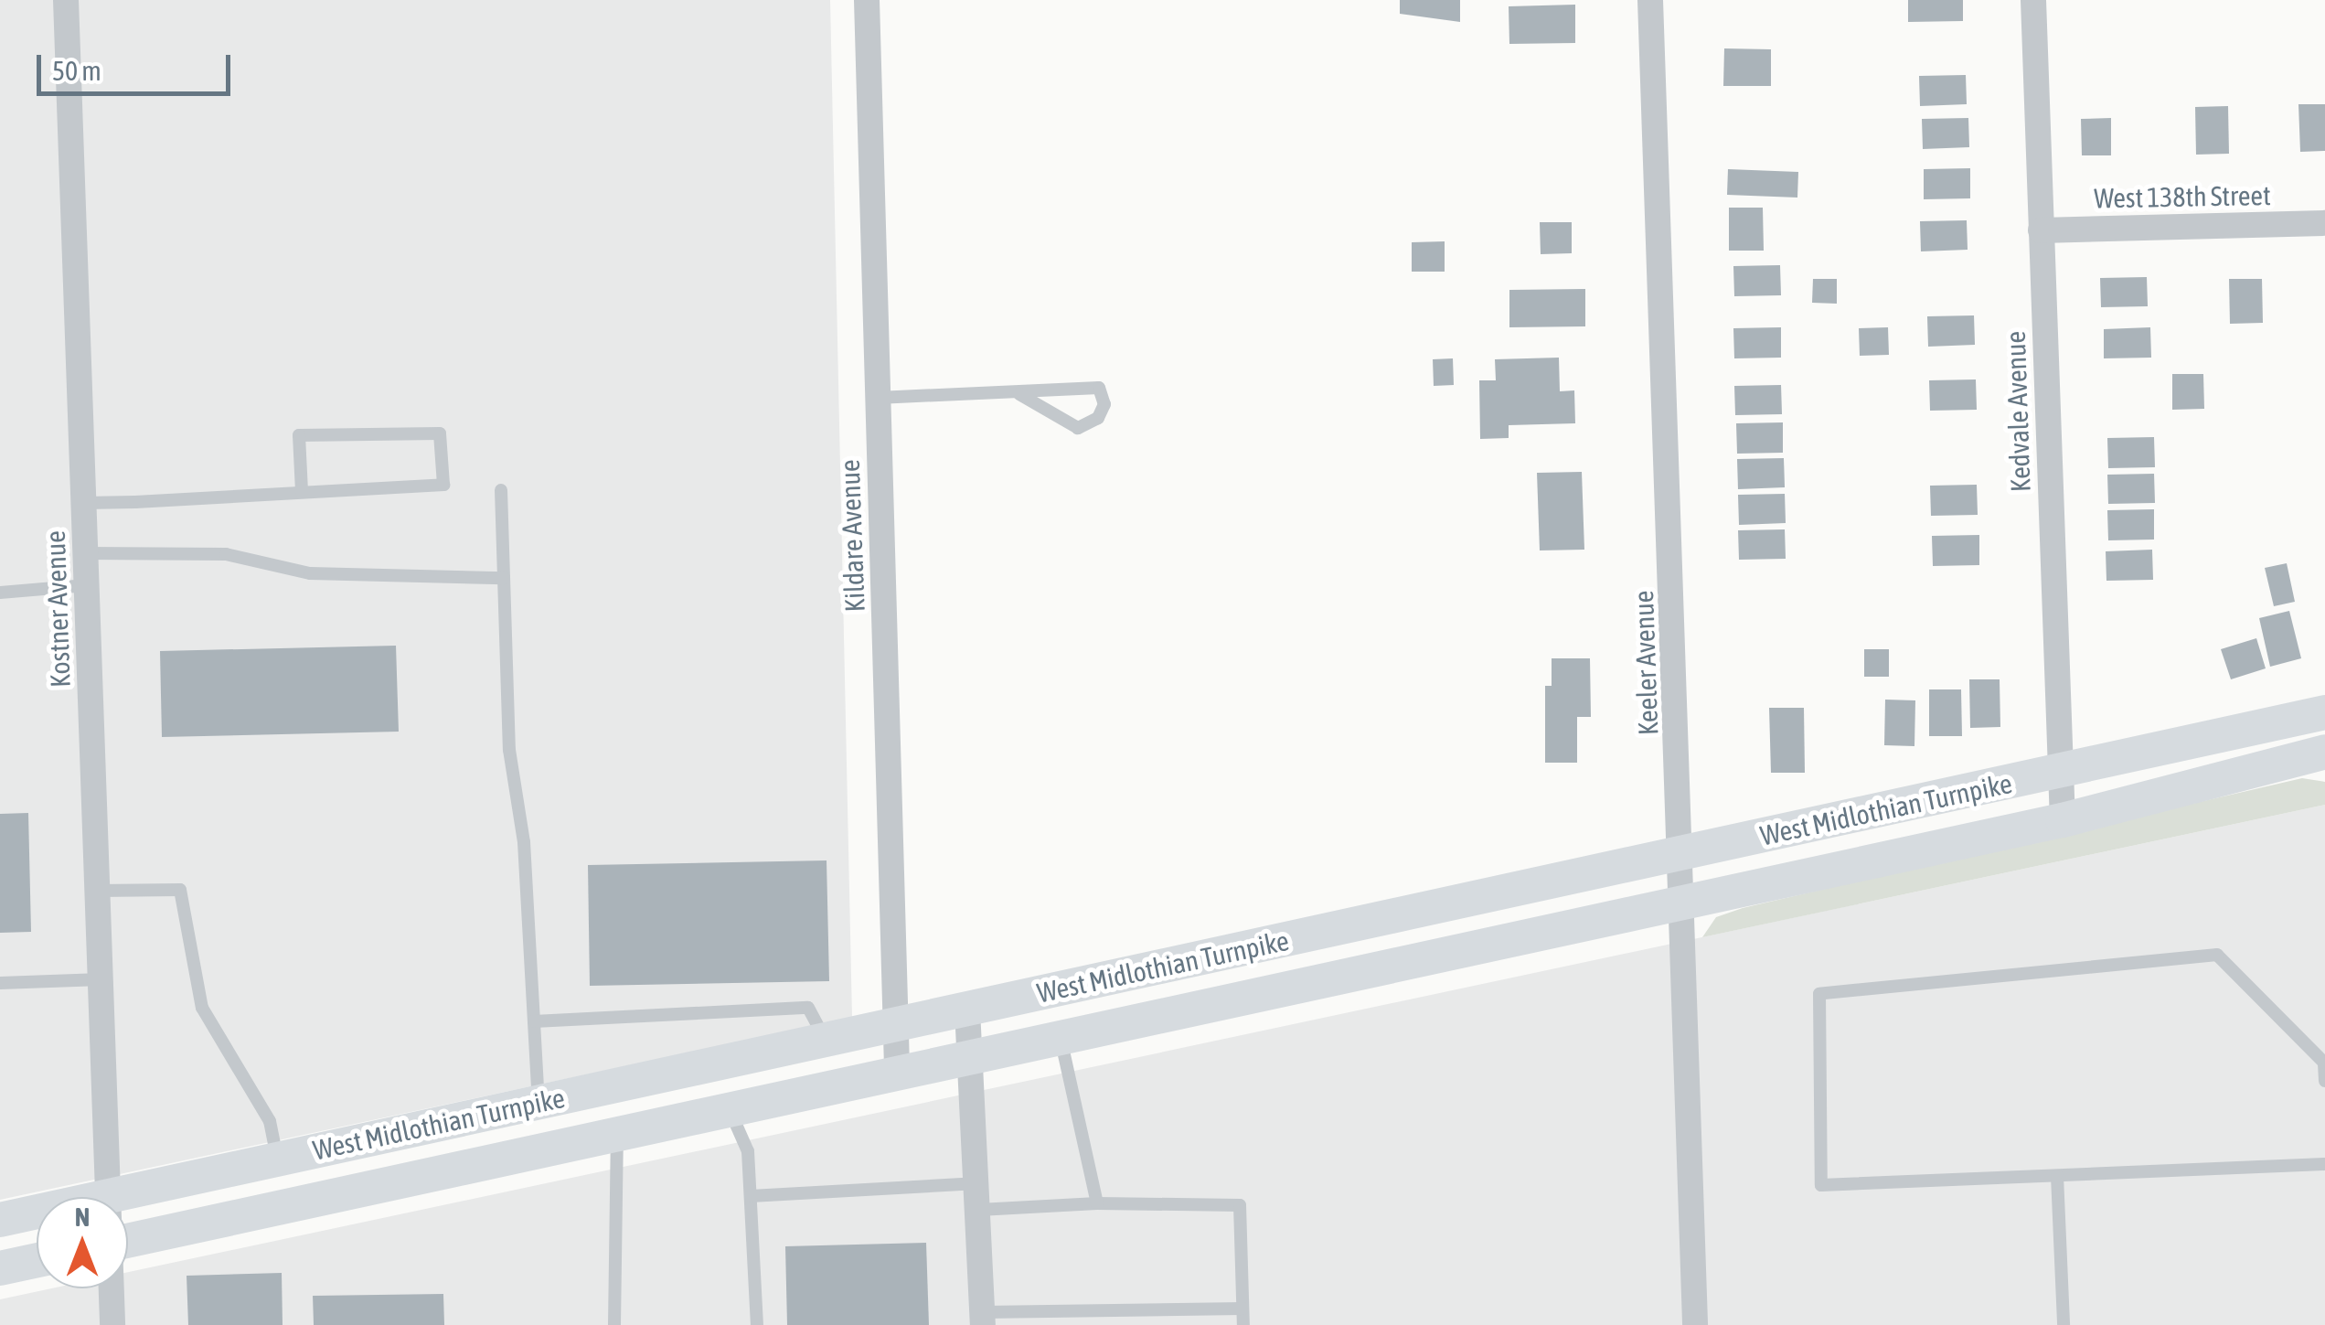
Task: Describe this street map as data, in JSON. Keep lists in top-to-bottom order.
{
  "streets": {
    "main road": ["West Midlothian Turnpike"],
    "street": [
      "West 138th Street",
      "Kedvale Avenue",
      "Kildare Avenue",
      "Kostner Avenue",
      "Keeler Avenue"
    ]
  },
  "crossings": [
    ["West 138th Street", "Kedvale Avenue"],
    ["Kedvale Avenue", "West Midlothian Turnpike"],
    ["Kildare Avenue", "West Midlothian Turnpike"],
    ["Kostner Avenue", "West Midlothian Turnpike"],
    ["Keeler Avenue", "West Midlothian Turnpike"]
  ],
  "scale_bar": "50 m",
  "north": "top"
}
